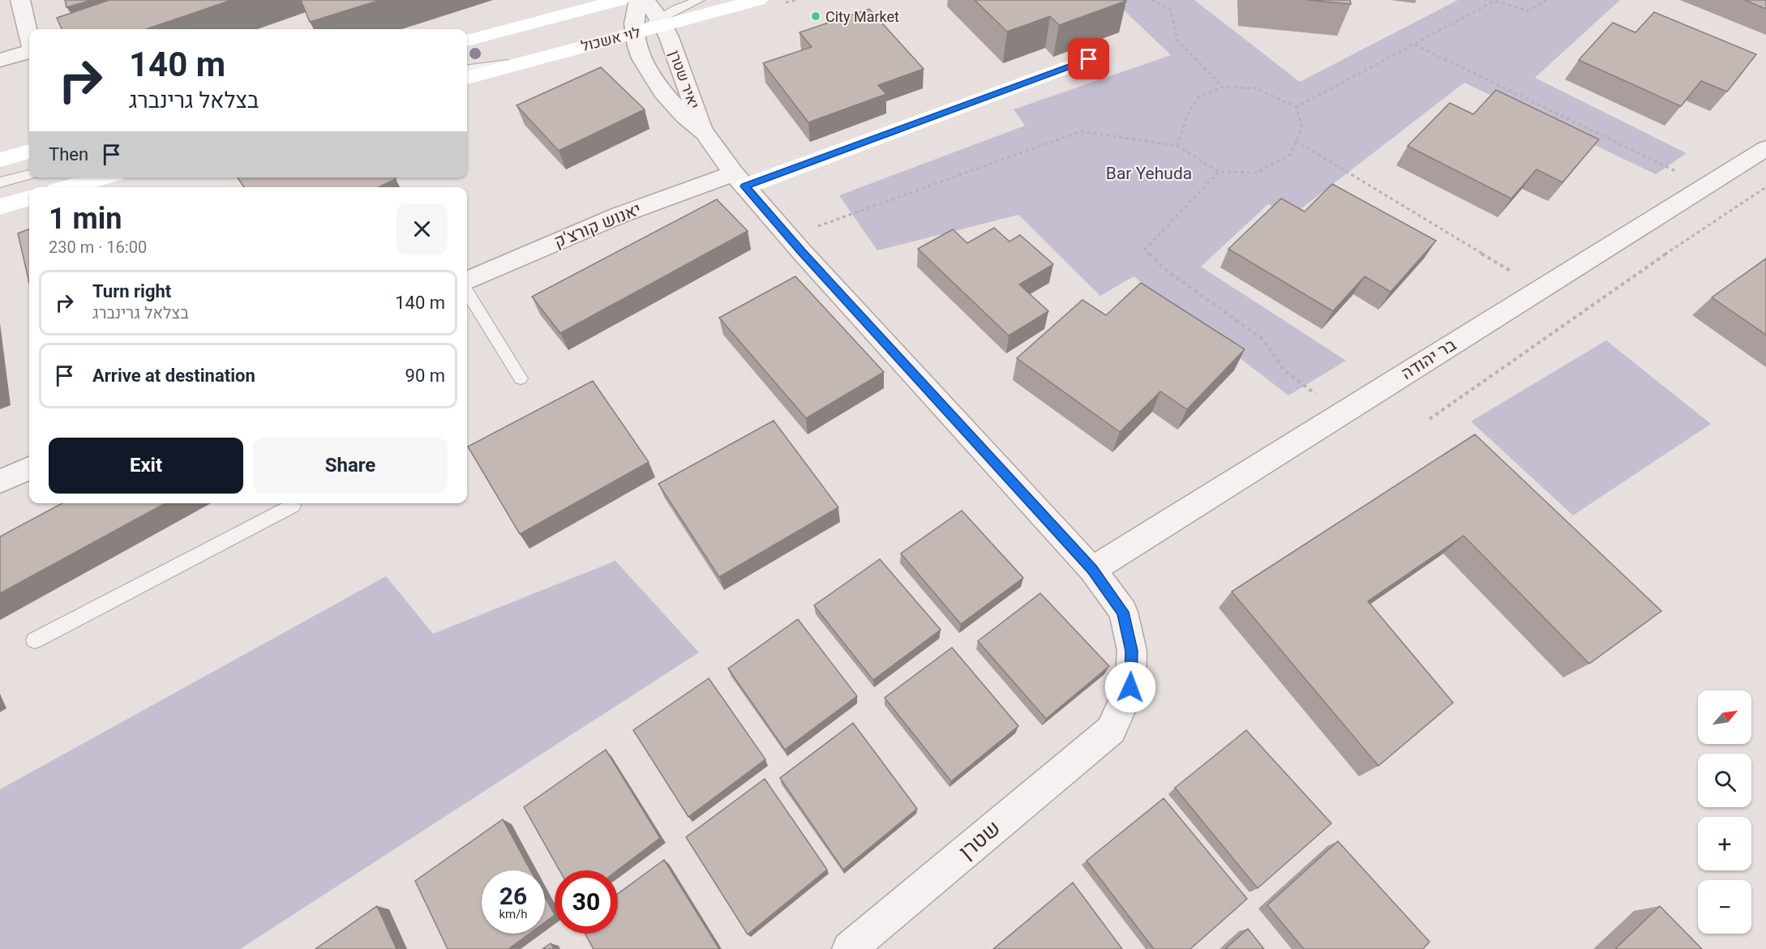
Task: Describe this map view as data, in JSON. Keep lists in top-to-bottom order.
{
  "streets": {
    "main road": ["לוי אשכול"],
    "street": [
      "יאיר שטרן",
      "יאנוש קורצ'ק",
      "בר יהודה",
      "שטרן"
    ]
  },
  "crossings": [
    ["לוי אשכול", "יאיר שטרן"],
    ["יאיר שטרן", "יאנוש קורצ'ק"],
    ["יאיר שטרן", "בר יהודה"],
    ["יאיר שטרן", "שטרן"]
  ],
  "parks": ["Bar Yehuda"],
  "places": ["City Market"],
  "north": "top right",
  "page": {
    "turn": ["140 m", "בצלאל גרינברג"],
    "then": "Then",
    "heading": ["1 min", "230 m · 16:00"],
    "list": [
      {
        "name": "Turn right",
        "note": "בצלאל גרינברג",
        "value": "140 m"
      },
      {
        "name": "Arrive at destination",
        "value": "90 m"
      }
    ],
    "buttons": ["Exit", "Share"],
    "map_buttons": ["+", "−"],
    "speed": "26 km/h",
    "limit": "30"
  }
}
